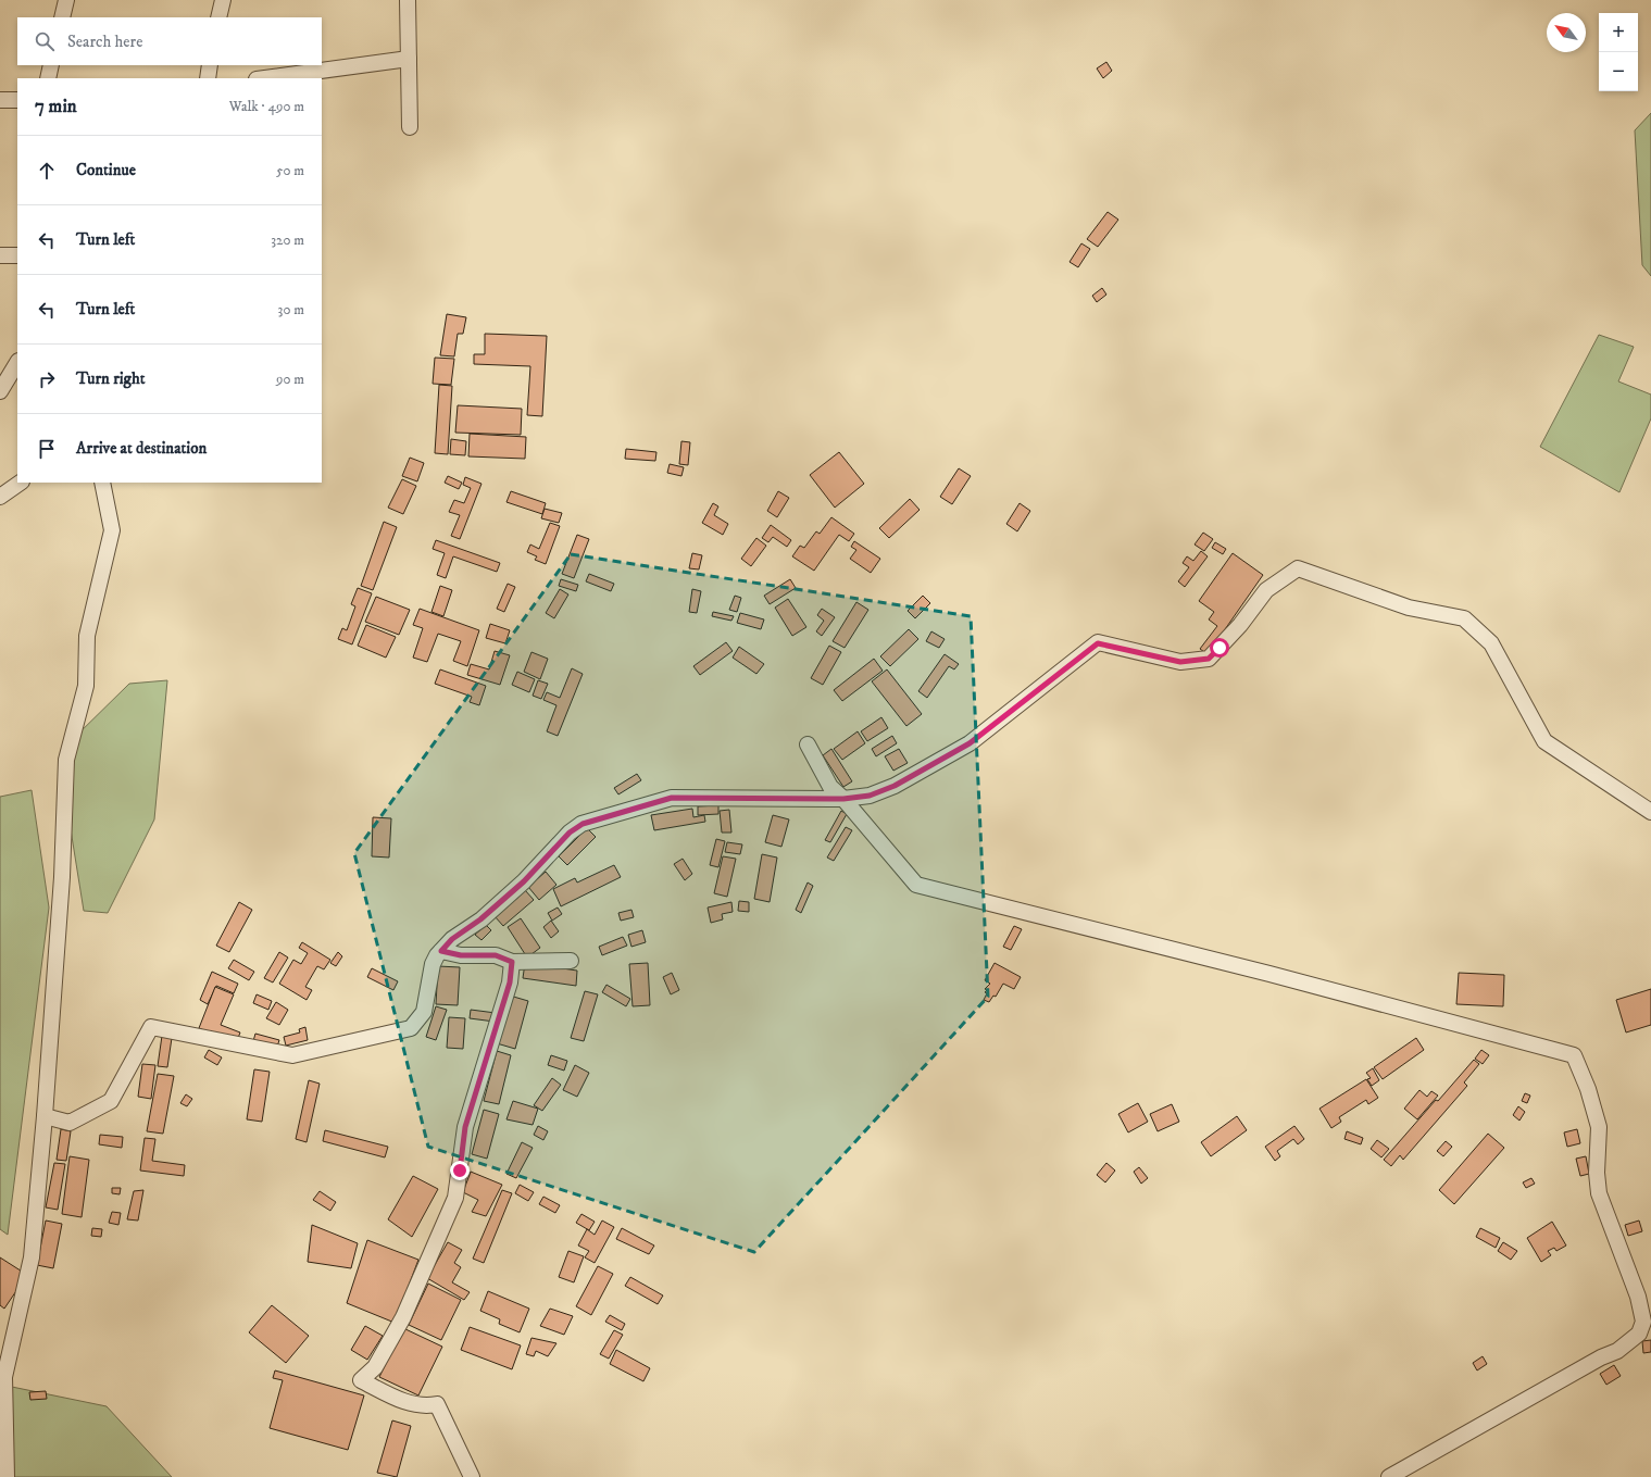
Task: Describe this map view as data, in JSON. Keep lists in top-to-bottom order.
{
  "north": "top left",
  "page": {
    "map_buttons": ["+", "−"],
    "search": "Search here",
    "heading": ["7 min", "Walk · 490 m"],
    "list": [
      ["Continue", "50 m"],
      ["Turn left", "320 m"],
      ["Turn left", "30 m"],
      ["Turn right", "90 m"],
      "Arrive at destination"
    ]
  }
}
